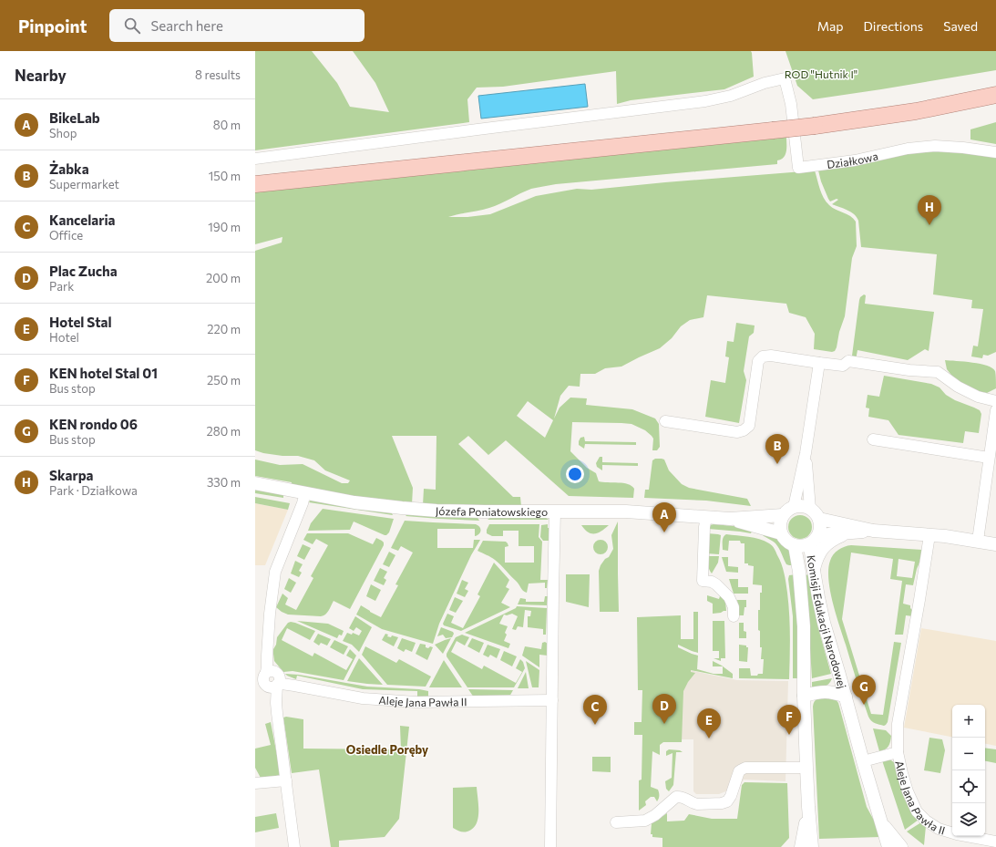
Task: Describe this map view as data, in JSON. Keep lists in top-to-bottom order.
{
  "streets": {
    "street": [
      "Działkowa",
      "Józefa Poniatowskiego",
      "Komisji Edukacji Narodowej",
      "Aleje Jana Pawła II"
    ]
  },
  "crossings": [
    ["Józefa Poniatowskiego", "Komisji Edukacji Narodowej"]
  ],
  "districts": ["Osiedle Poręby"],
  "parks": ["ROD \"Hutnik I\""],
  "page": {
    "header": "Pinpoint",
    "search": "Search here",
    "nav": ["Map", "Directions", "Saved"],
    "heading": ["Nearby", "8 results"],
    "list": [
      {
        "mark": "A",
        "name": "BikeLab",
        "note": "Shop",
        "value": "80 m"
      },
      {
        "mark": "B",
        "name": "Żabka",
        "note": "Supermarket",
        "value": "150 m"
      },
      {
        "mark": "C",
        "name": "Kancelaria",
        "note": "Office",
        "value": "190 m"
      },
      {
        "mark": "D",
        "name": "Plac Zucha",
        "note": "Park",
        "value": "200 m"
      },
      {
        "mark": "E",
        "name": "Hotel Stal",
        "note": "Hotel",
        "value": "220 m"
      },
      {
        "mark": "F",
        "name": "KEN hotel Stal 01",
        "note": "Bus stop",
        "value": "250 m"
      },
      {
        "mark": "G",
        "name": "KEN rondo 06",
        "note": "Bus stop",
        "value": "280 m"
      },
      {
        "mark": "H",
        "name": "Skarpa",
        "note": "Park · Działkowa",
        "value": "330 m"
      }
    ],
    "pins": [
      "H",
      "B",
      "A",
      "G",
      "D",
      "C",
      "F",
      "E"
    ],
    "map_buttons": ["+", "−"]
  }
}
